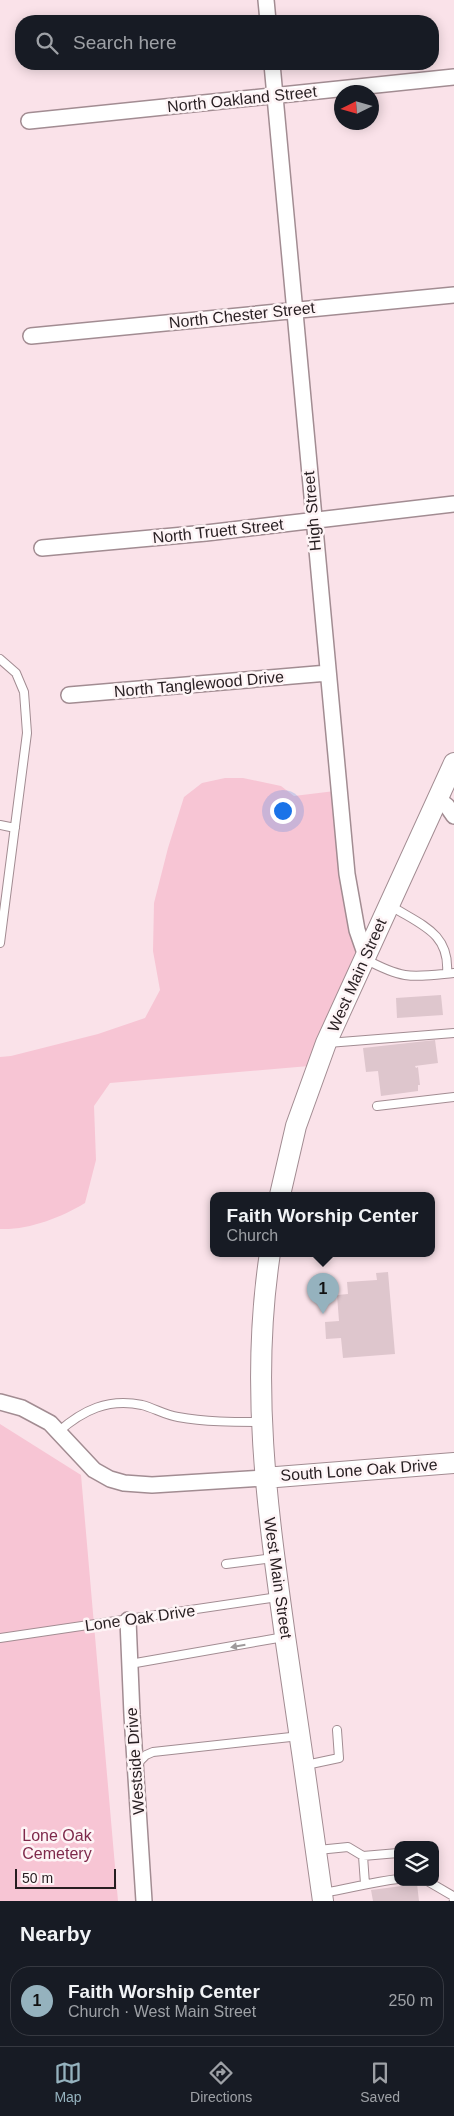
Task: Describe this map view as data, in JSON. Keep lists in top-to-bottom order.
{
  "streets": {
    "main road": ["West Main Street", "South Lone Oak Drive"],
    "street": [
      "North Oakland Street",
      "North Chester Street",
      "High Street",
      "North Truett Street",
      "North Tanglewood Drive",
      "Westside Drive"
    ],
    "lane": ["Lone Oak Drive"]
  },
  "crossings": [
    ["North Oakland Street", "High Street"],
    ["North Chester Street", "High Street"],
    ["High Street", "North Truett Street"],
    ["High Street", "North Tanglewood Drive"],
    ["High Street", "West Main Street"],
    ["West Main Street", "South Lone Oak Drive"],
    ["West Main Street", "Lone Oak Drive"],
    ["Lone Oak Drive", "Westside Drive"]
  ],
  "parks": ["Lone Oak Cemetery"],
  "scale_bar": "50 m",
  "north": "left",
  "page": {
    "search": "Search here",
    "popup": ["Faith Worship Center", "Church"],
    "pins": "1",
    "scale": "50 m",
    "heading": "Nearby",
    "list": [
      {
        "mark": "1",
        "name": "Faith Worship Center",
        "note": "Church · West Main Street",
        "value": "250 m"
      }
    ],
    "nav": ["Map", "Directions", "Saved"]
  }
}
